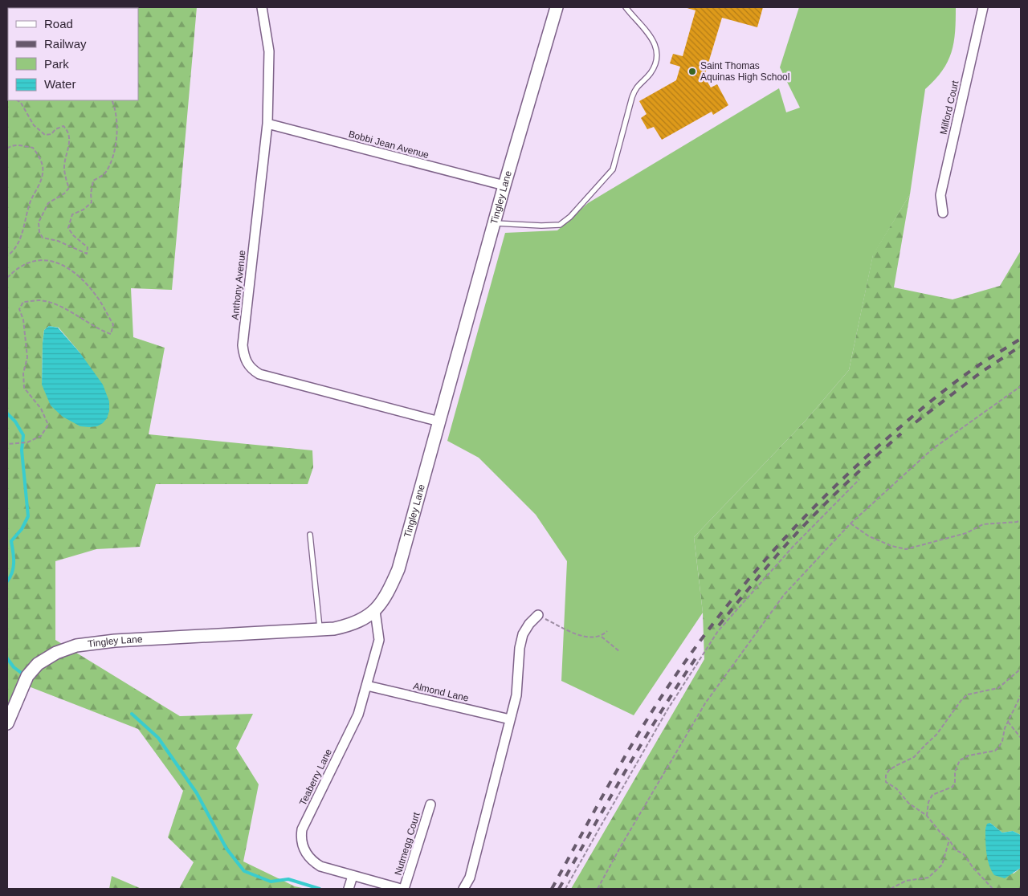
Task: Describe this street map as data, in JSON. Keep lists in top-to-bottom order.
{
  "streets": {
    "street": [
      "Milford Court",
      "Bobbi Jean Avenue",
      "Tingley Lane",
      "Anthony Avenue",
      "Almond Lane",
      "Teaberry Lane",
      "Nutmegg Court"
    ]
  },
  "crossings": [
    ["Bobbi Jean Avenue", "Tingley Lane"],
    ["Bobbi Jean Avenue", "Anthony Avenue"],
    ["Tingley Lane", "Anthony Avenue"],
    ["Tingley Lane", "Teaberry Lane"],
    ["Almond Lane", "Teaberry Lane"]
  ],
  "places": ["Saint Thomas Aquinas High School"],
  "legend": [
    "Road",
    "Railway",
    "Park",
    "Water"
  ]
}
